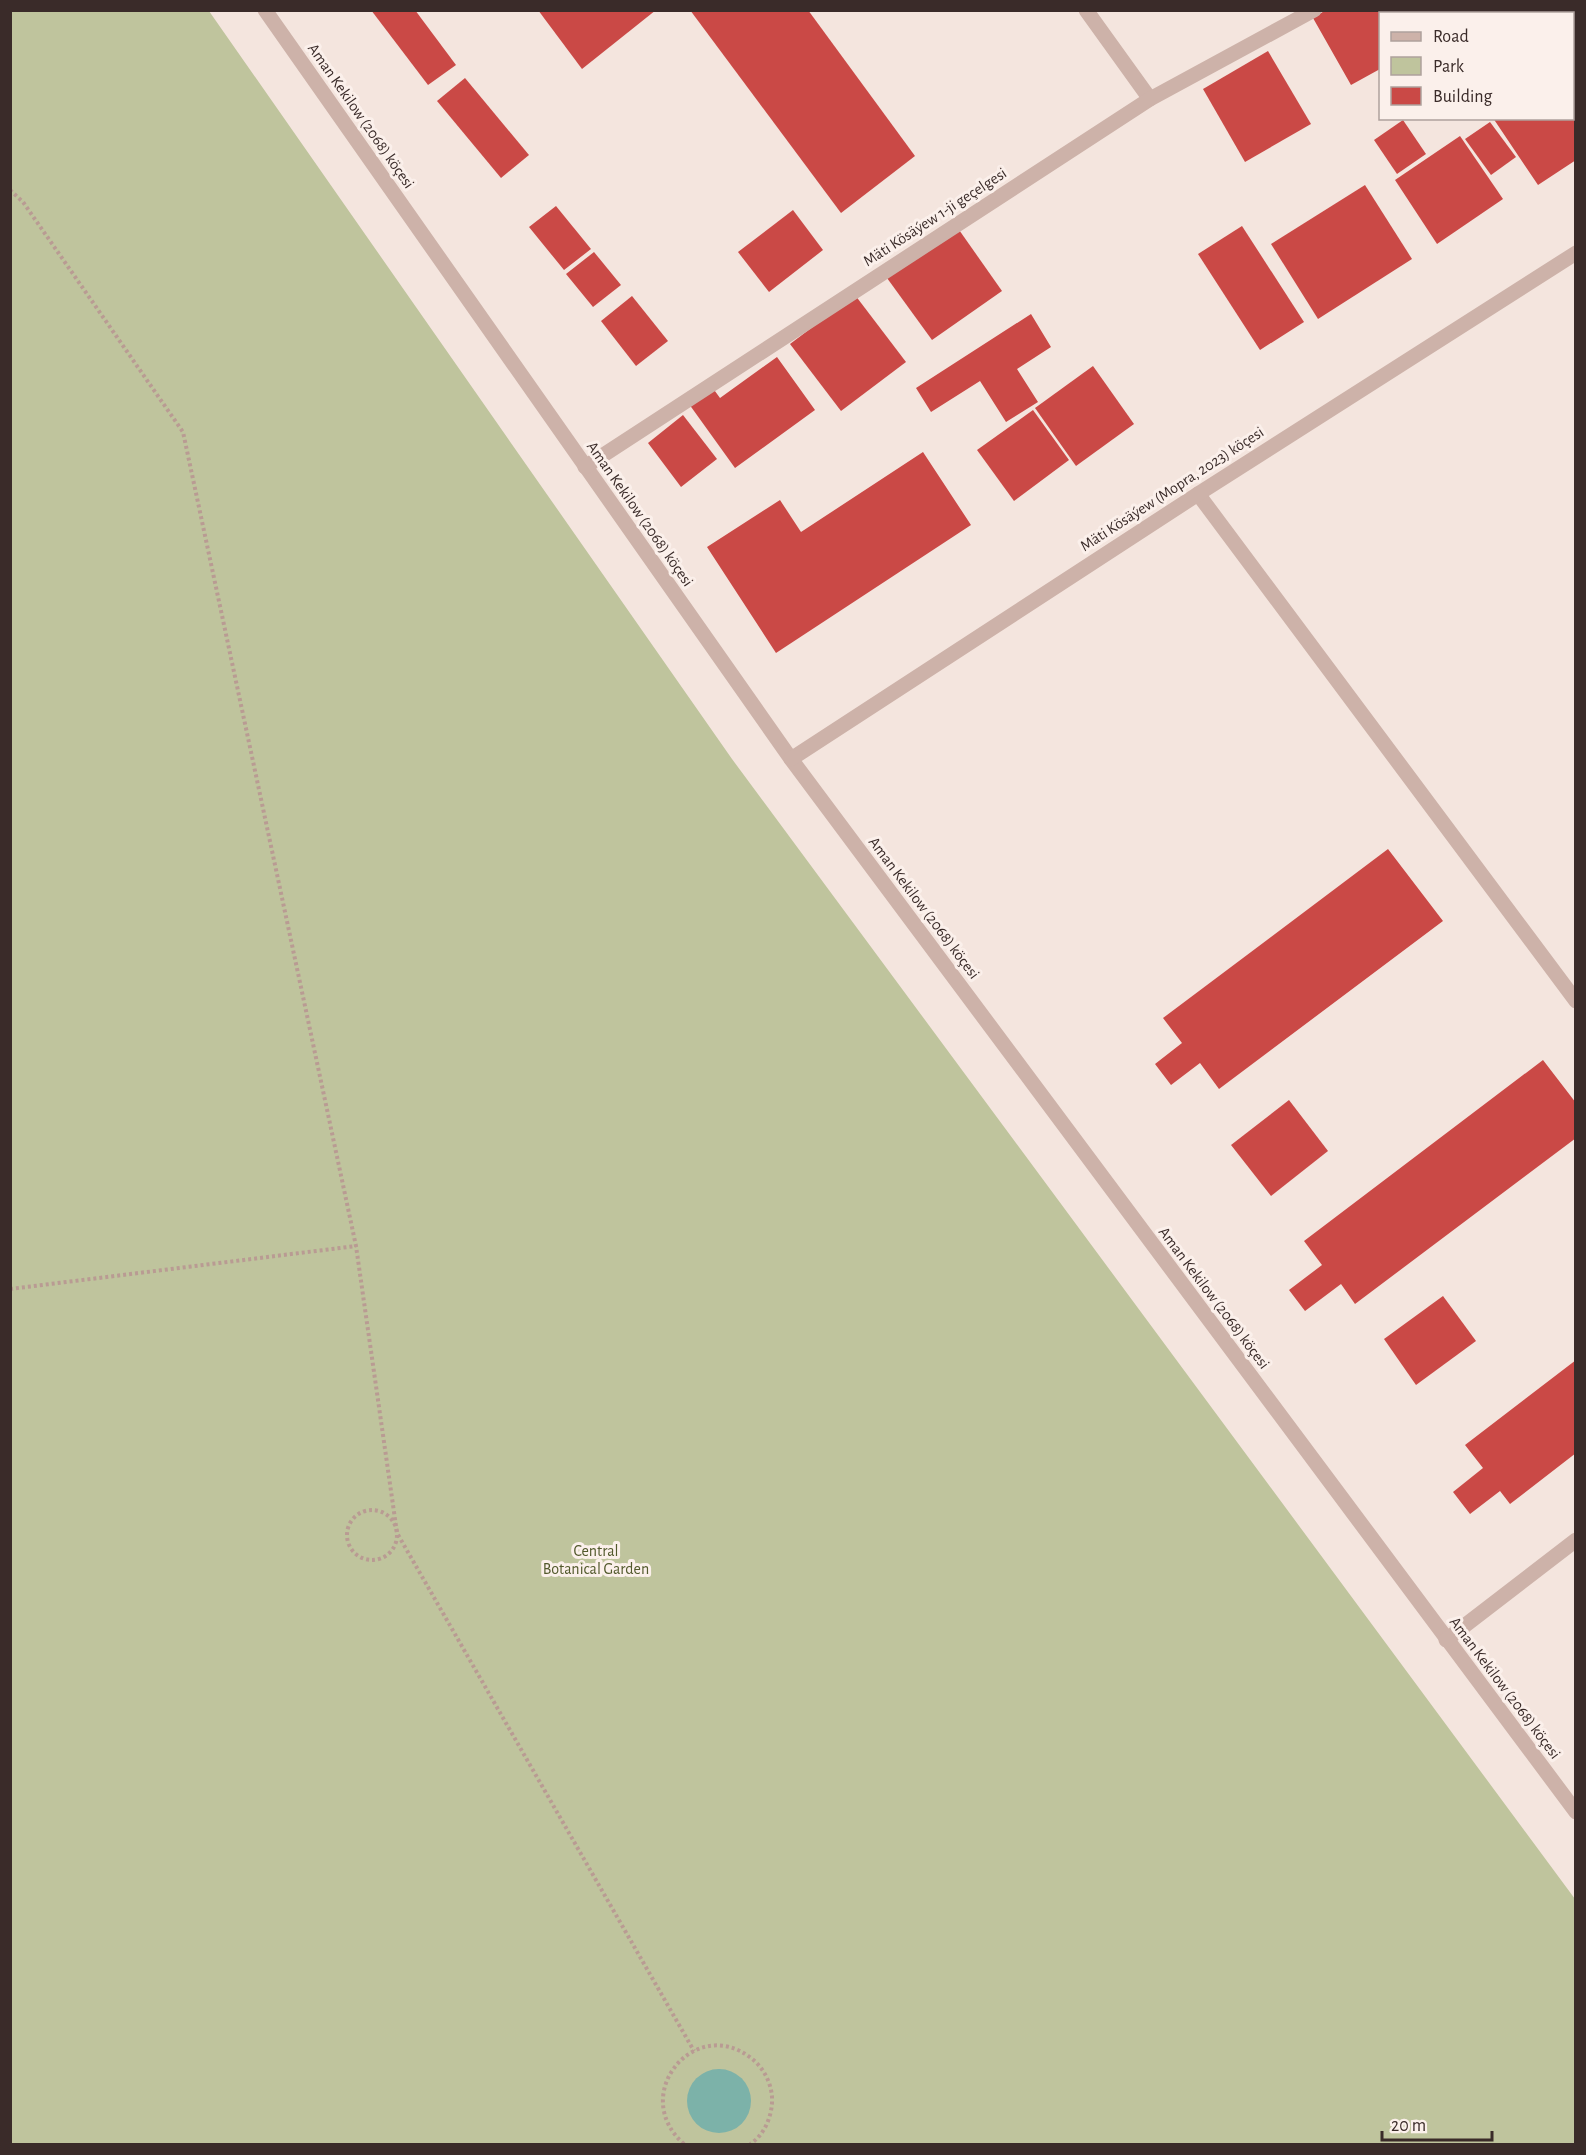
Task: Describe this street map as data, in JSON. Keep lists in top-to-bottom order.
{
  "streets": {
    "street": ["Aman Kekilow (2068) köçesi", "Mäti Kösäýew 1-ji geçelgesi", "Mäti Kösäýew (Mopra, 2023) köçesi"]
  },
  "crossings": [
    ["Aman Kekilow (2068) köçesi", "Mäti Kösäýew 1-ji geçelgesi"],
    ["Aman Kekilow (2068) köçesi", "Mäti Kösäýew (Mopra, 2023) köçesi"]
  ],
  "parks": ["Central Botanical Garden"],
  "legend": ["Road", "Park", "Building"],
  "scale_bar": "20 m"
}
